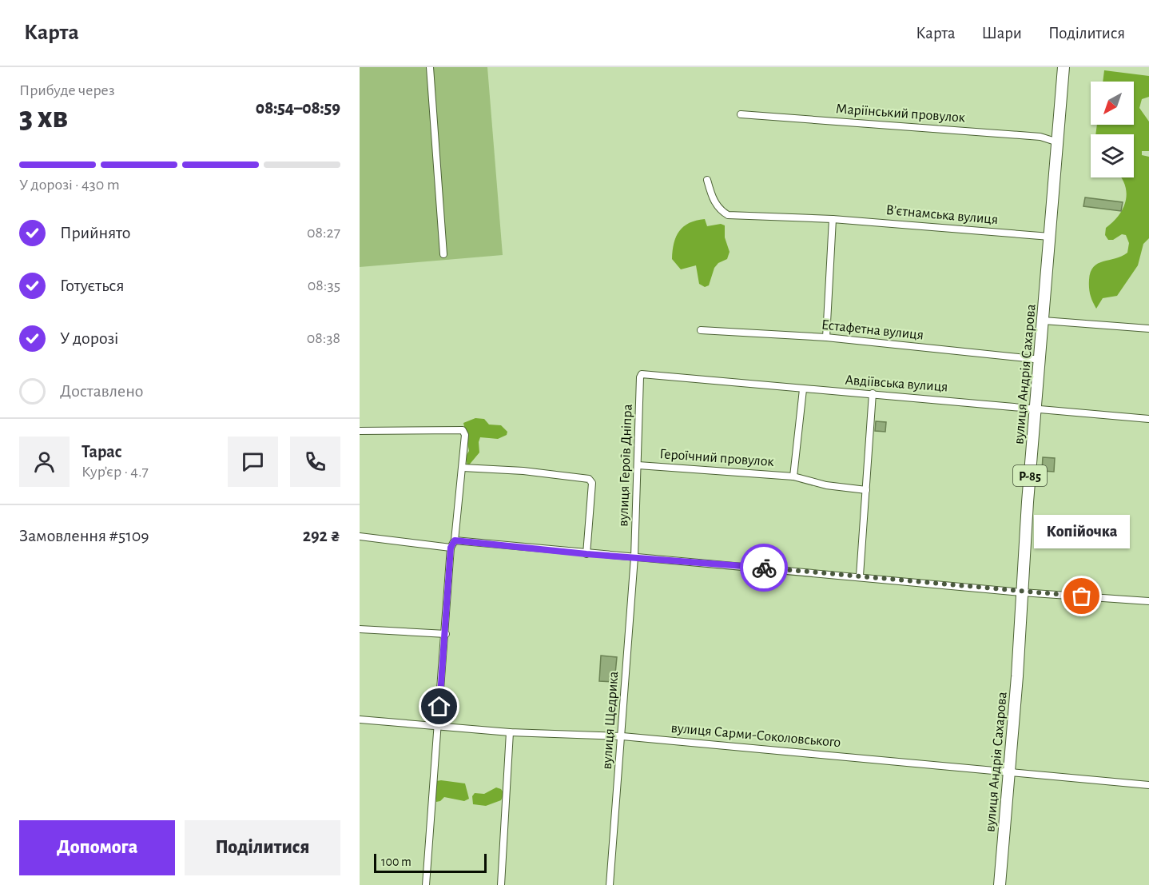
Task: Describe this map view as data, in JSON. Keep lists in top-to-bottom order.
{
  "streets": {
    "main road": ["вулиця Андрія Сахарова", "Р-85"],
    "street": [
      "Маріїнський провулок",
      "Вʼєтнамська вулиця",
      "Естафетна вулиця",
      "Авдіївська вулиця",
      "Героїчний провулок",
      "вулиця Героїв Дніпра",
      "вулиця Щедрика",
      "вулиця Сарми-Соколовського"
    ]
  },
  "crossings": [
    ["Маріїнський провулок", "вулиця Андрія Сахарова"],
    ["Вʼєтнамська вулиця", "вулиця Андрія Сахарова"],
    ["Естафетна вулиця", "вулиця Андрія Сахарова"],
    ["вулиця Андрія Сахарова", "Авдіївська вулиця"],
    ["вулиця Андрія Сахарова", "вулиця Сарми-Соколовського"],
    ["Авдіївська вулиця", "вулиця Героїв Дніпра"],
    ["Героїчний провулок", "вулиця Героїв Дніпра"],
    ["вулиця Героїв Дніпра", "вулиця Щедрика"],
    ["вулиця Щедрика", "вулиця Сарми-Соколовського"]
  ],
  "places": ["Копійочка"],
  "scale_bar": "100 m",
  "north": "bottom left",
  "page": {
    "header": "Карта",
    "nav": ["Карта", "Шари", "Поділитися"],
    "heading": ["3 хв", "Прибуде через", "08:54–08:59"],
    "panel": [
      "Тарас",
      "Кур’єр · 4.7",
      "Замовлення #5109",
      "292 ₴"
    ],
    "bar": "У дорозі · 430 m",
    "list": [
      ["Прийнято", "08:27"],
      ["Готується", "08:35"],
      ["У дорозі", "08:38"],
      "Доставлено"
    ],
    "bubble": "Копійочка",
    "buttons": ["Допомога", "Поділитися"],
    "scale": "100 m"
  }
}
